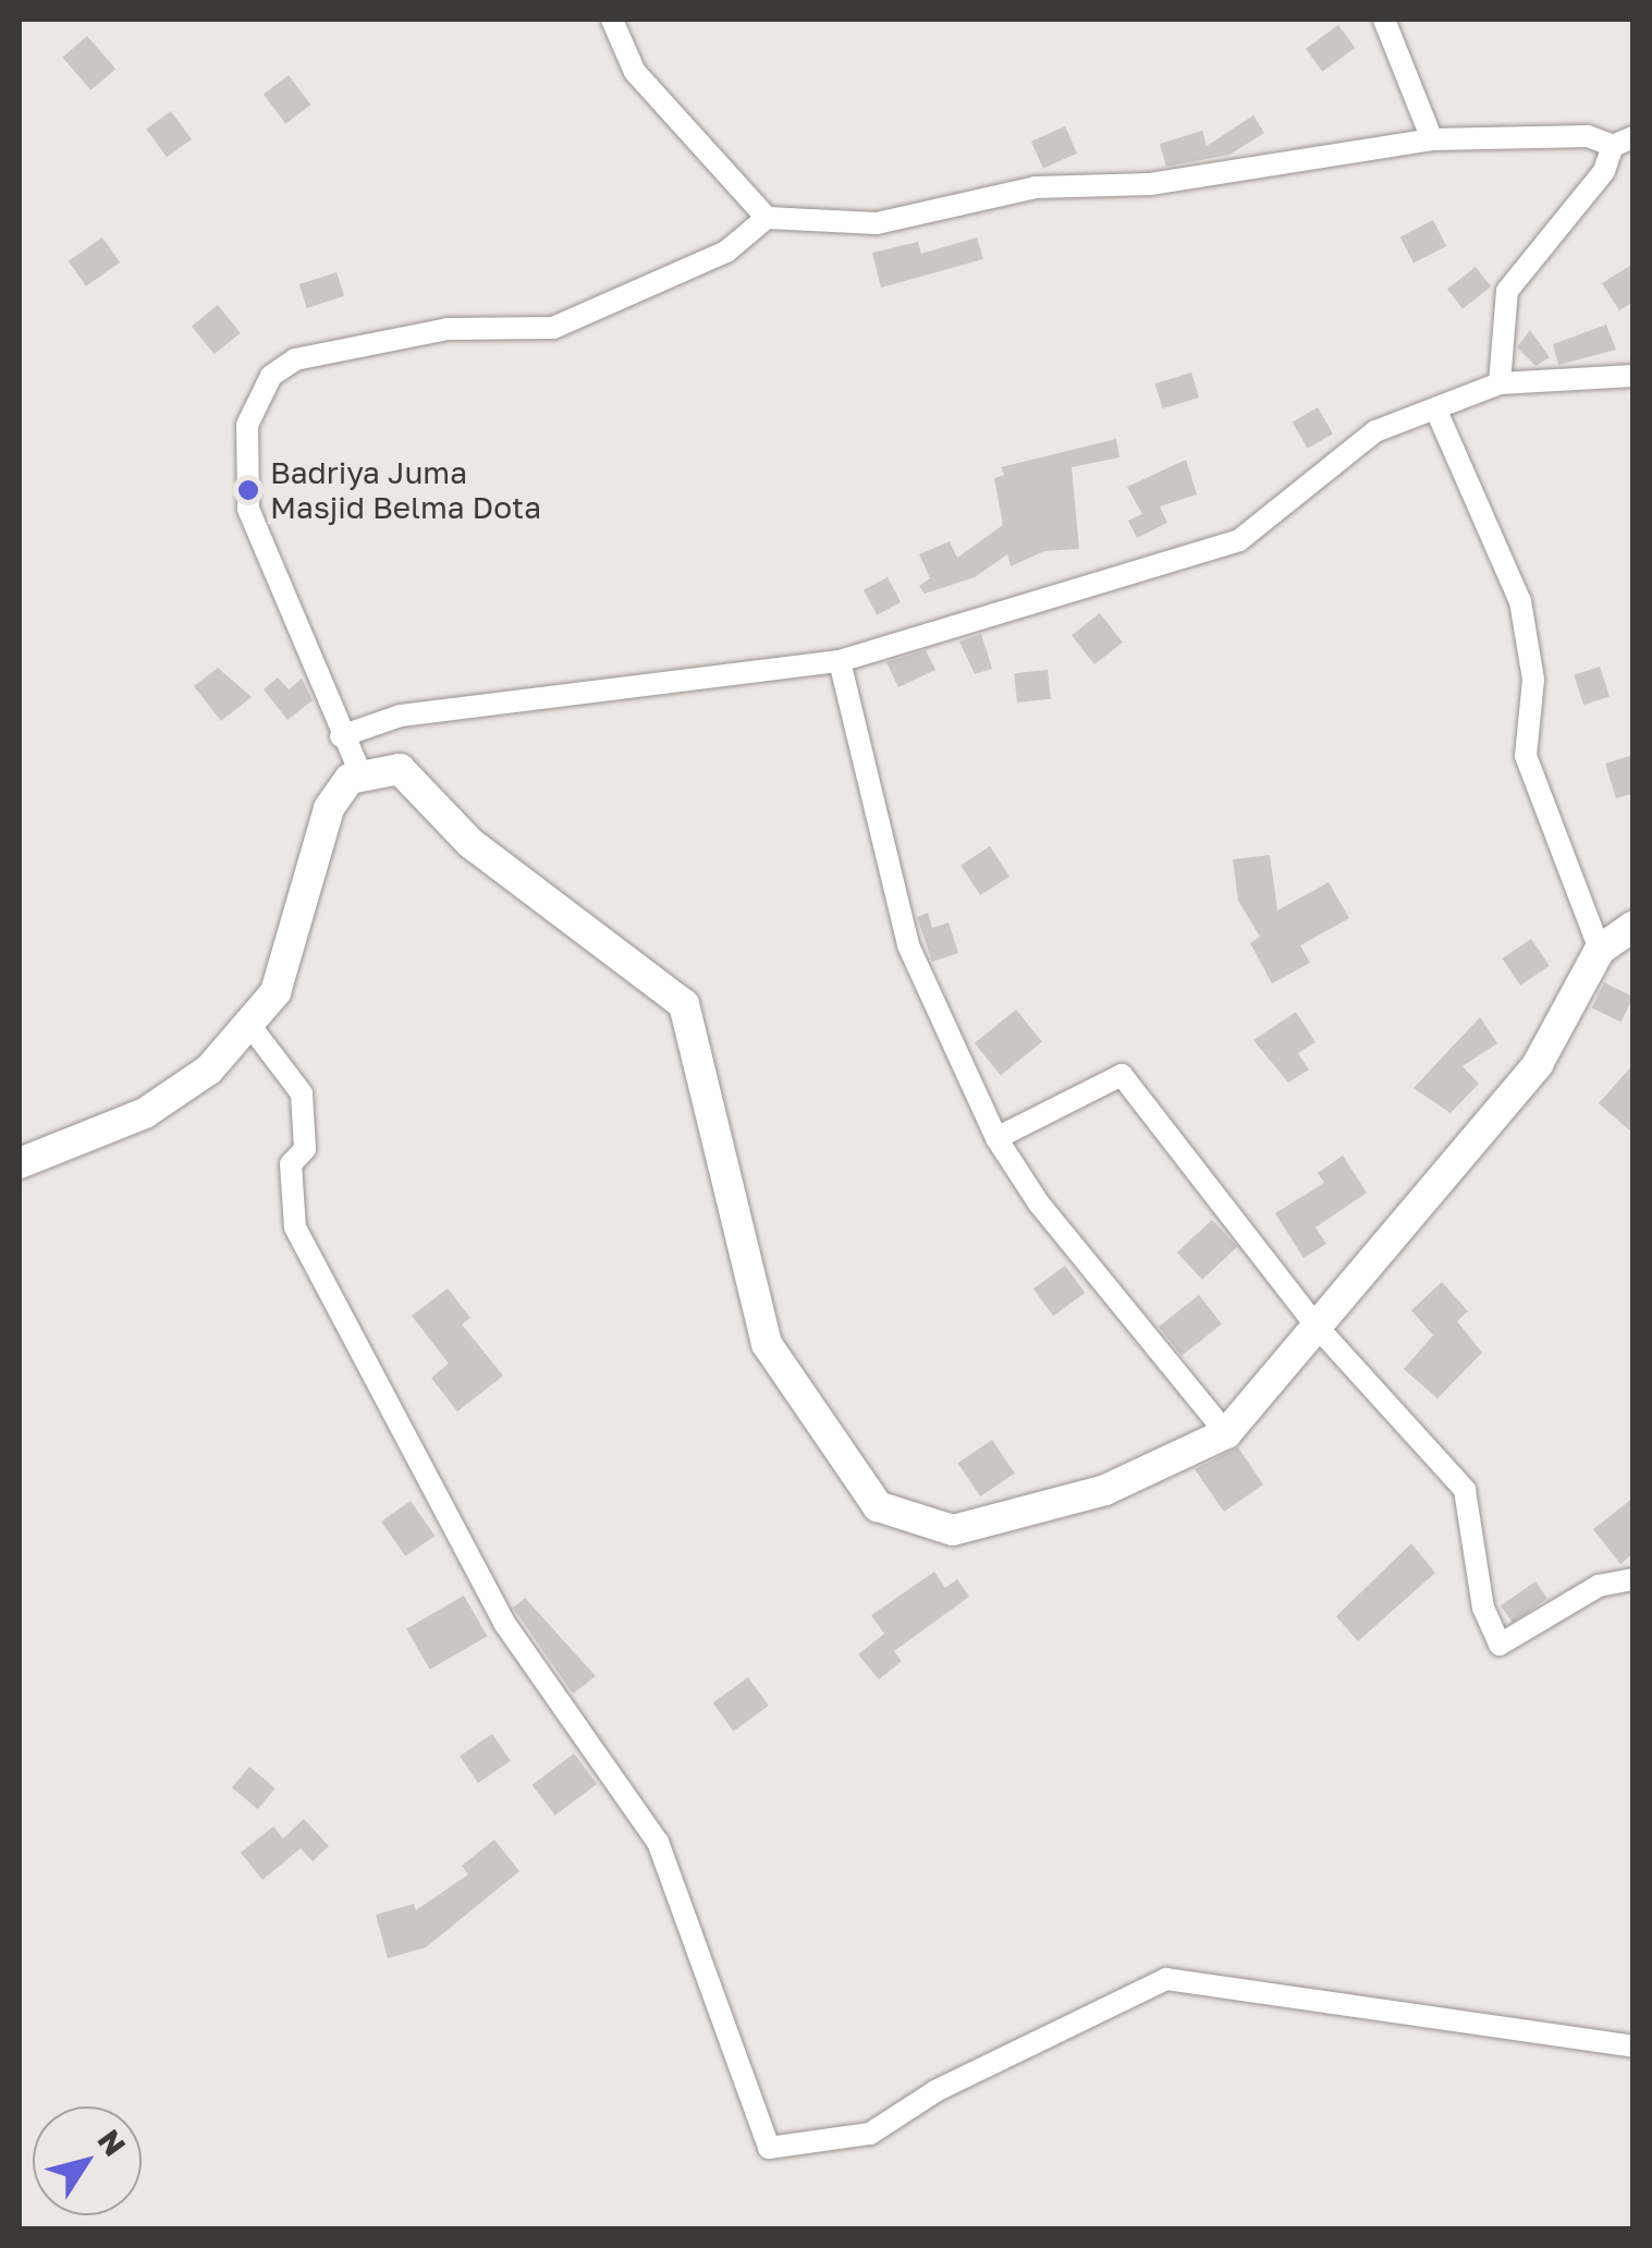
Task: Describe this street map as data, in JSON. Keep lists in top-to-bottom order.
{
  "places": ["Badriya Juma Masjid Belma Dota"],
  "north": "top right"
}
